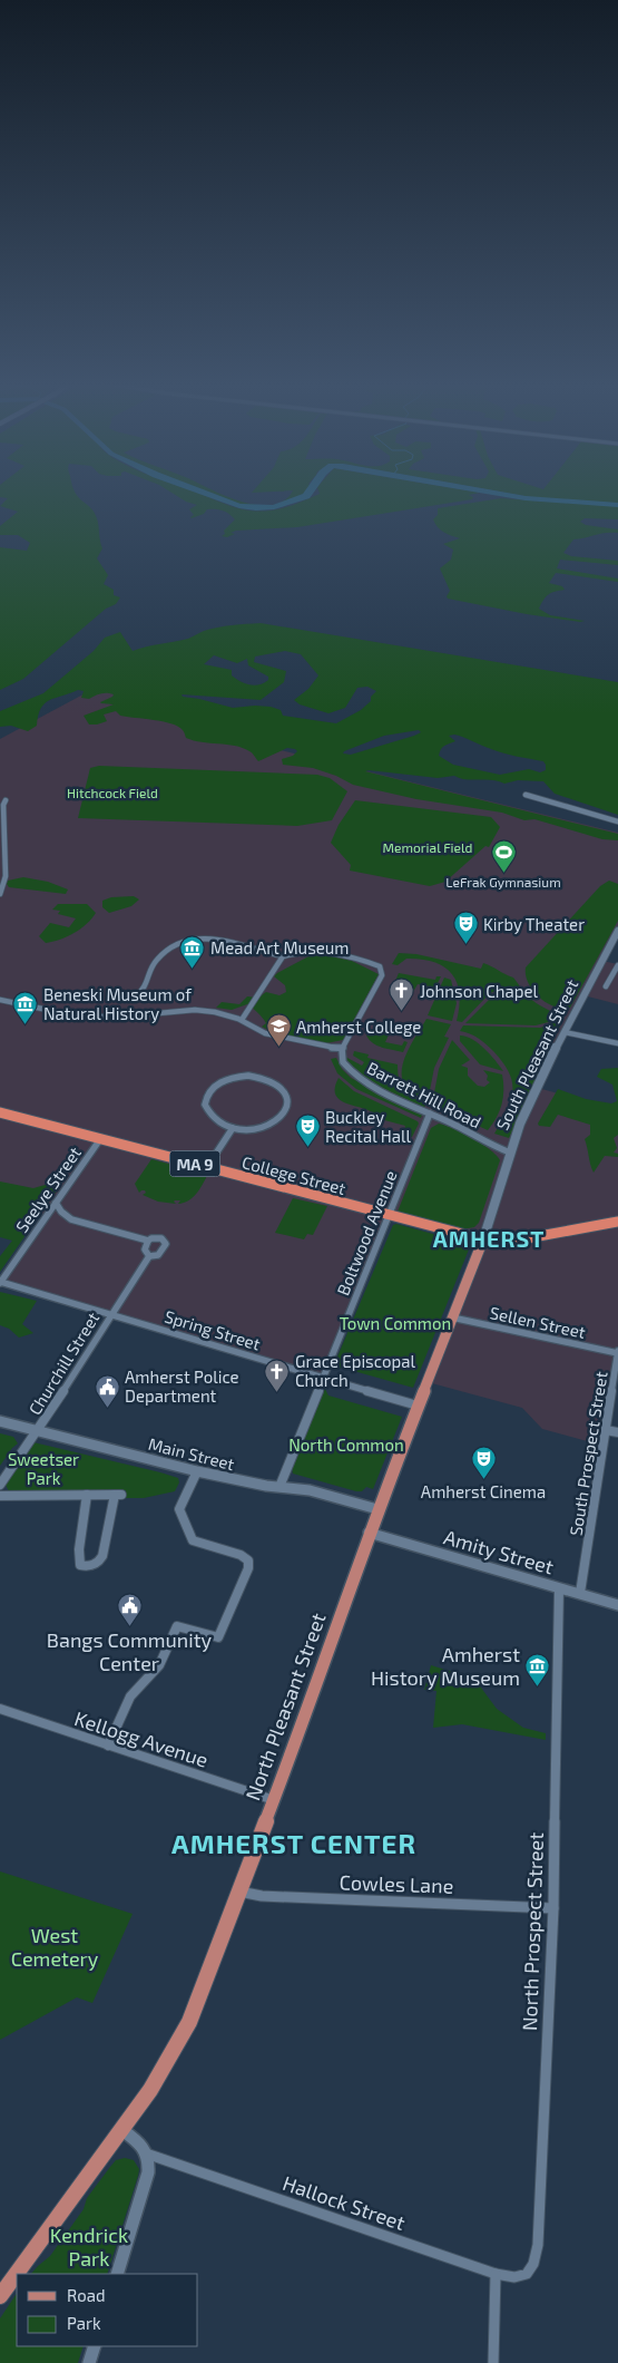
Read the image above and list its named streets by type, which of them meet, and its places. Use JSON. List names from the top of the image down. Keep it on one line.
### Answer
{"streets":{"highway":["MA 9","College Street"],"main road":["South Pleasant Street","Main Street","Amity Street","North Pleasant Street"],"street":["Barrett Hill Road","Seelye Street","Boltwood Avenue","Sellen Street","Spring Street","Churchill Street","South Prospect Street","Kellogg Avenue","Cowles Lane","North Prospect Street","Hallock Street"]},"crossings":[["South Pleasant Street","Barrett Hill Road"],["South Pleasant Street","MA 9"],["South Pleasant Street","College Street"],["South Pleasant Street","Sellen Street"],["South Pleasant Street","Spring Street"],["South Pleasant Street","Main Street"],["South Pleasant Street","North Pleasant Street"],["Barrett Hill Road","Boltwood Avenue"],["MA 9","College Street"],["College Street","Seelye Street"],["College Street","Boltwood Avenue"],["Seelye Street","Spring Street"],["Seelye Street","Churchill Street"],["Boltwood Avenue","Spring Street"],["Boltwood Avenue","Main Street"],["Sellen Street","South Prospect Street"],["Spring Street","Churchill Street"],["Churchill Street","Main Street"],["Main Street","North Pleasant Street"],["South Prospect Street","Amity Street"],["Amity Street","North Pleasant Street"],["Amity Street","North Prospect Street"],["North Pleasant Street","Kellogg Avenue"],["North Pleasant Street","Cowles Lane"],["Cowles Lane","North Prospect Street"],["North Prospect Street","Hallock Street"]],"districts":["AMHERST","AMHERST CENTER"],"parks":["Hitchcock Field","Memorial Field","Town Common","North Common","Sweetser Park","West Cemetery","Kendrick Park"],"places":{"sports":["LeFrak Gymnasium"],"theatre":["Kirby Theater","Buckley Recital Hall","Amherst Cinema"],"museum":["Mead Art Museum","Beneski Museum of Natural History","Amherst History Museum"],"church":["Johnson Chapel","Grace Episcopal Church"],"school or university":["Amherst College"],"public building":["Amherst Police Department","Bangs Community Center"]},"legend":["Road","Park"]}
